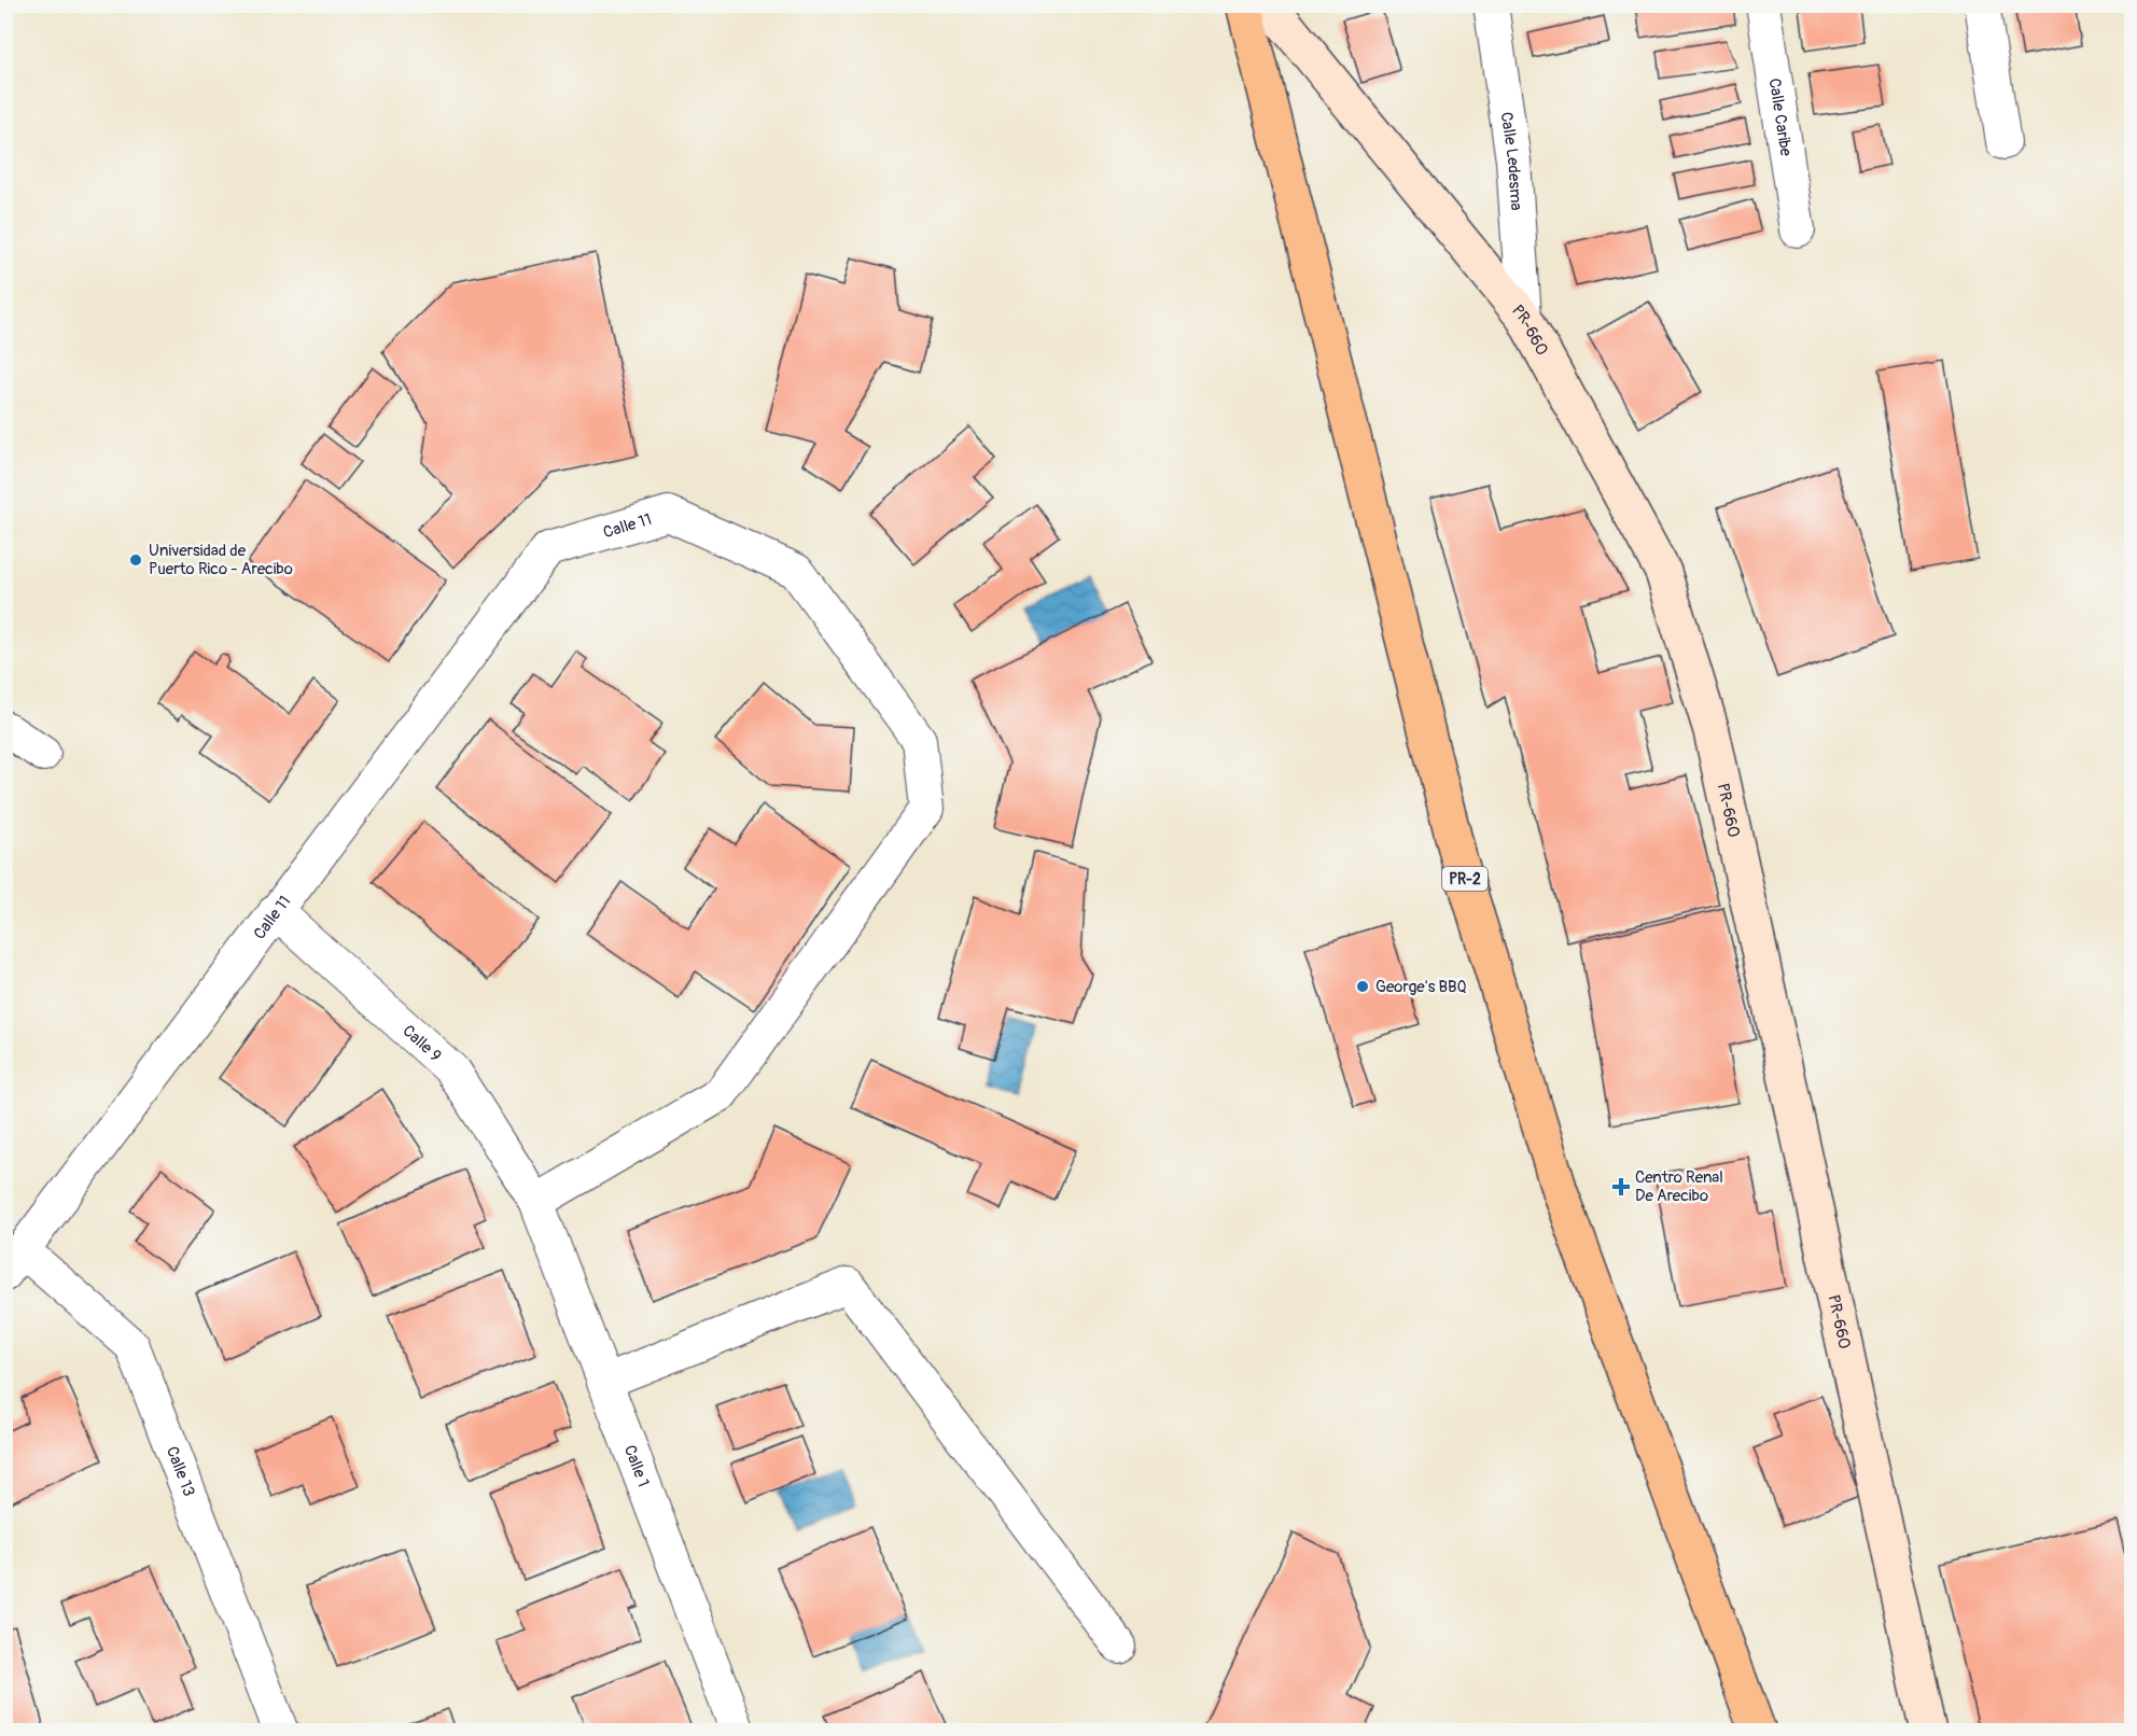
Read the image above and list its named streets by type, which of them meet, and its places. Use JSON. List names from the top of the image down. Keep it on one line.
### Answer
{"streets":{"main road":["PR-2"],"street":["Calle Caribe","Calle Ledesma","PR-660","Calle 11","Calle 9","Calle 1","Calle 13"]},"crossings":[["Calle Ledesma","PR-660"],["Calle 11","Calle 9"],["Calle 11","Calle 1"],["Calle 11","Calle 13"],["Calle 9","Calle 1"]],"places":{"other":["Universidad de Puerto Rico - Arecibo","George's BBQ"],"health":["Centro Renal De Arecibo"]}}
